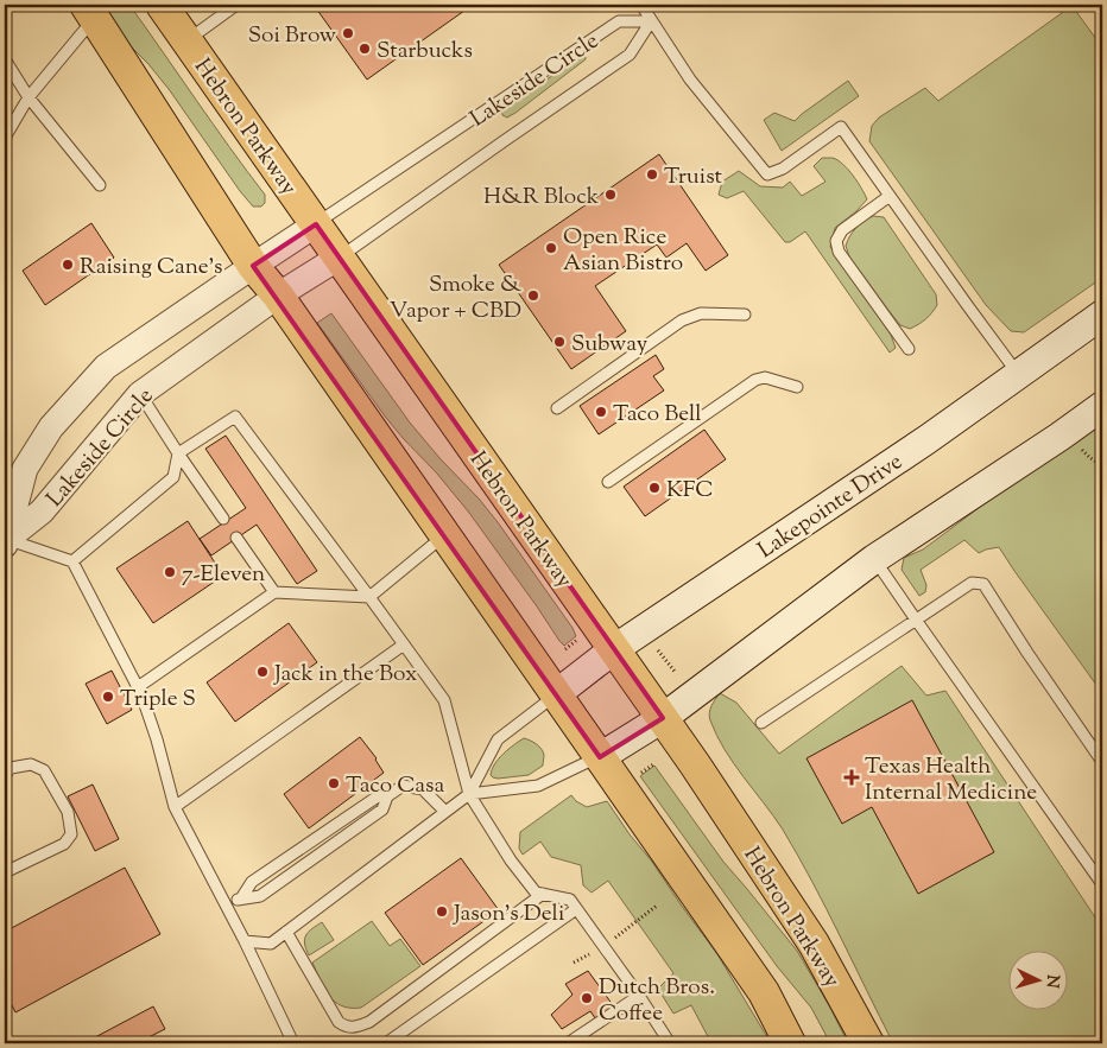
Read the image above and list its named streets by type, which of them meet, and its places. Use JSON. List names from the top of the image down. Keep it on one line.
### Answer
{"streets":{"main road":["Hebron Parkway","Lakepointe Drive"],"street":["Lakeside Circle"]},"crossings":[["Lakeside Circle","Hebron Parkway"],["Hebron Parkway","Lakepointe Drive"]],"places":{"other":["Soi Brow","Starbucks","Truist","H&R Block","Open Rice Asian Bistro","Raising Cane's","Smoke & Vapor + CBD","Subway","Taco Bell","KFC","7-Eleven","Jack in the Box","Triple S","Taco Casa","Jason's Deli","Dutch Bros. Coffee"],"health":["Texas Health Internal Medicine"]},"north":"right"}
